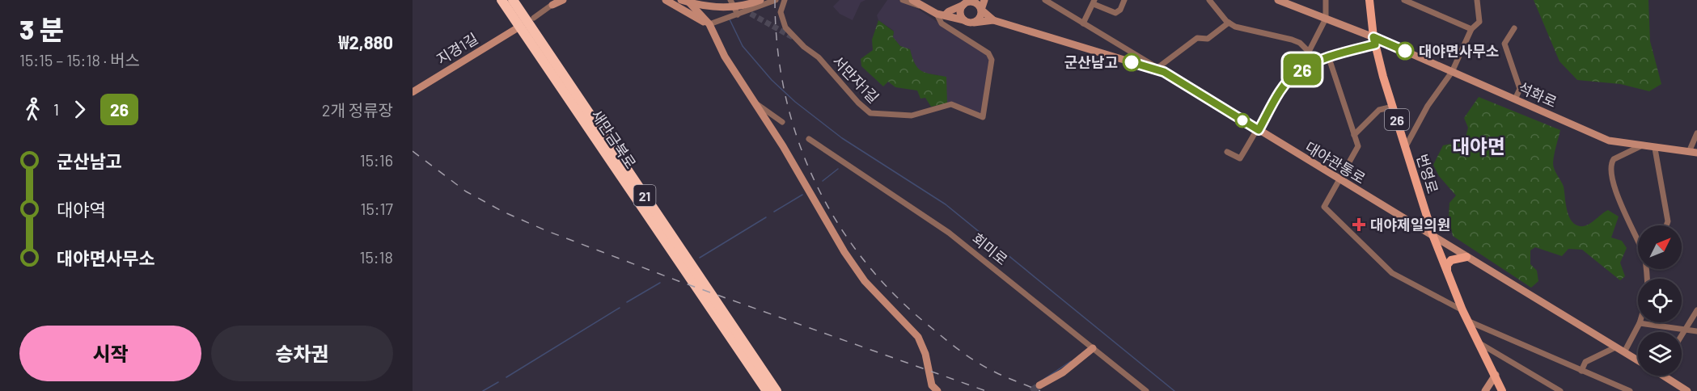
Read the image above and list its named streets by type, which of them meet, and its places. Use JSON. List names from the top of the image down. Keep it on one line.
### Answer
{"streets":{"highway":["새만금북로","21"],"main road":["26","번영로"],"street":["지경1길","서만자1길","석화로","대야관통로","회미로"]},"crossings":[["석화로","번영로"],["대야관통로","번영로"]],"districts":["대야면"],"places":{"other":["대야면사무소","군산남고"],"health":["대야제일의원"]},"lines":["bus line 26"],"north":"top right","page":{"heading":["3 분","15:15 – 15:18 · 버스","₩2,880"],"on_map":"26","legs":["1","26","2개 정류장"],"list":[{"name":"군산남고","value":"15:16"},{"name":"대야역","value":"15:17"},{"name":"대야면사무소","value":"15:18"}],"buttons":["시작","승차권"]}}
